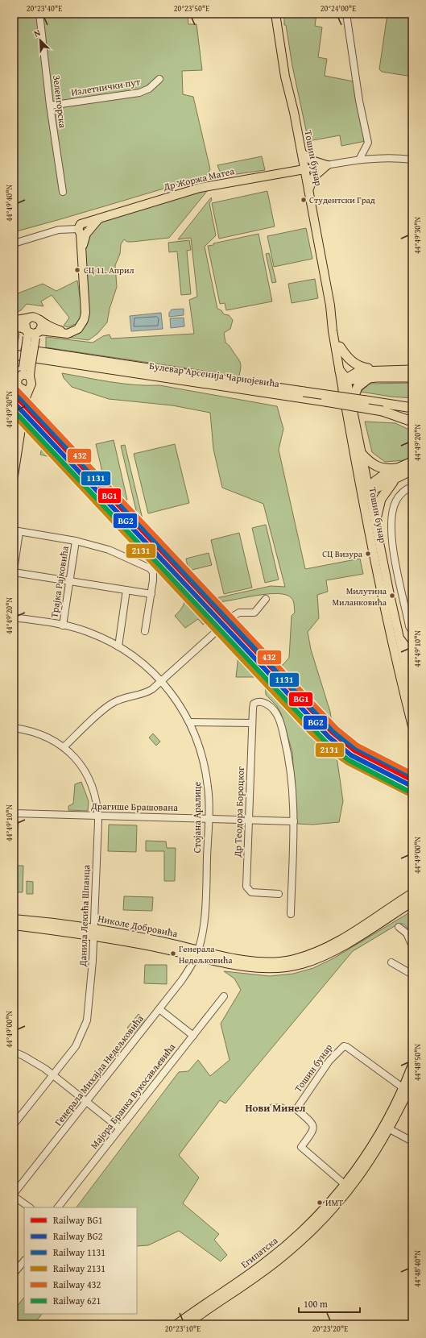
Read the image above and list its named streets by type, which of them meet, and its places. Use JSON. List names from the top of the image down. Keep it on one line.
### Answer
{"streets":{"highway":["Булевар Арсенија Чарнојевића"],"main road":["Тошин бунар","Др Жоржа Матеа","Николе Добровића","Египатска"],"street":["Излетнички пут","Зеленгорска","Трајка Рајковића","Драгише Брашована","Др Теодора Бороцког","Стојана Аралице","Данила Лекића Шпанца","Генерала Михајла Недељковића","Мајора Бранка Вукосављевића"]},"crossings":[["Излетнички пут","Зеленгорска"],["Тошин бунар","Др Жоржа Матеа"],["Тошин бунар","Египатска"],["Трајка Рајковића","Стојана Аралице"],["Драгише Брашована","Др Теодора Бороцког"],["Драгише Брашована","Стојана Аралице"],["Драгише Брашована","Данила Лекића Шпанца"],["Стојана Аралице","Николе Добровића"],["Стојана Аралице","Генерала Михајла Недељковића"],["Данила Лекића Шпанца","Николе Добровића"],["Николе Добровића","Генерала Михајла Недељковића"]],"districts":["Нови Минел"],"places":["Студентски Град","СЦ 11. Април","СЦ Визура","Милутина Миланковића","Генерала Недељковића","ИМТ"],"lines":["rail line 432","rail line BG1","rail line 1131","rail line BG2","rail line 621","rail line 2131"],"legend":["Railway BG1","Railway BG2","Railway 1131","Railway 2131","Railway 432","Railway 621"],"scale_bar":"100 m","north":"top left","coordinates":["20°23'40\"E","20°23'50\"E","20°24'00\"E","44°49'40\"N","44°49'30\"N","44°49'20\"N","44°49'10\"N","44°49'00\"N","44°48'50\"N","44°48'40\"N","20°23'10\"E","20°23'20\"E"]}
